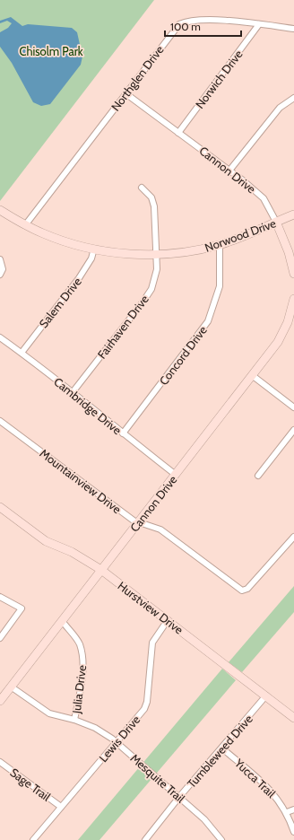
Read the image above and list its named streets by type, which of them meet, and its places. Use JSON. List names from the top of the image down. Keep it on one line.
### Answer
{"streets":{"street":["Northglen Drive","Norwich Drive","Cannon Drive","Norwood Drive","Salem Drive","Fairhaven Drive","Concord Drive","Cambridge Drive","Mountainview Drive","Hurstview Drive","Julia Drive","Lewis Drive","Tumbleweed Drive","Mesquite Trail","Yucca Trail","Sage Trail"]},"crossings":[["Northglen Drive","Norwich Drive"],["Northglen Drive","Cannon Drive"],["Northglen Drive","Norwood Drive"],["Norwich Drive","Cannon Drive"],["Cannon Drive","Norwood Drive"],["Cannon Drive","Cambridge Drive"],["Cannon Drive","Mountainview Drive"],["Cannon Drive","Hurstview Drive"],["Cannon Drive","Julia Drive"],["Cannon Drive","Mesquite Trail"],["Norwood Drive","Salem Drive"],["Norwood Drive","Fairhaven Drive"],["Norwood Drive","Concord Drive"],["Salem Drive","Cambridge Drive"],["Fairhaven Drive","Cambridge Drive"],["Concord Drive","Cambridge Drive"],["Hurstview Drive","Lewis Drive"],["Hurstview Drive","Tumbleweed Drive"],["Julia Drive","Mesquite Trail"],["Lewis Drive","Mesquite Trail"],["Lewis Drive","Sage Trail"],["Tumbleweed Drive","Mesquite Trail"],["Tumbleweed Drive","Yucca Trail"]],"parks":["Chisolm Park"],"scale_bar":"100 m"}
